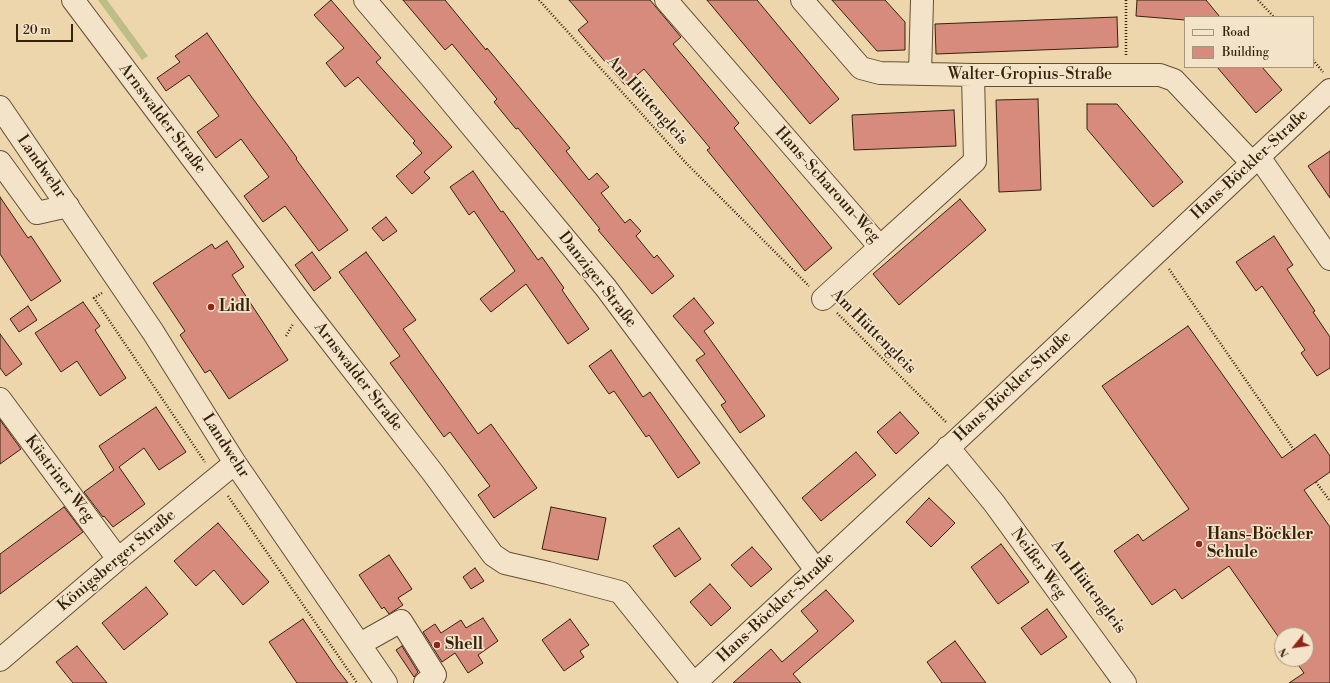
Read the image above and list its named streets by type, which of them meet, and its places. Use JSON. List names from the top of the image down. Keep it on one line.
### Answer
{"streets":{"street":["Walter-Gropius-Straße","Arnswalder Straße","Hans-Böckler-Straße","Landwehr","Hans-Scharoun-Weg","Danziger Straße","Küstriner Weg","Königsberger Straße","Neißer Weg"],"path":["Am Hüttengleis"]},"crossings":[["Walter-Gropius-Straße","Hans-Böckler-Straße"],["Walter-Gropius-Straße","Hans-Scharoun-Weg"],["Am Hüttengleis","Hans-Böckler-Straße"],["Arnswalder Straße","Hans-Böckler-Straße"],["Hans-Böckler-Straße","Danziger Straße"],["Hans-Böckler-Straße","Neißer Weg"],["Landwehr","Königsberger Straße"],["Küstriner Weg","Königsberger Straße"]],"places":["Lidl","Hans-Böckler Schule","Shell"],"legend":["Road","Building"],"scale_bar":"20 m","north":"bottom left"}
